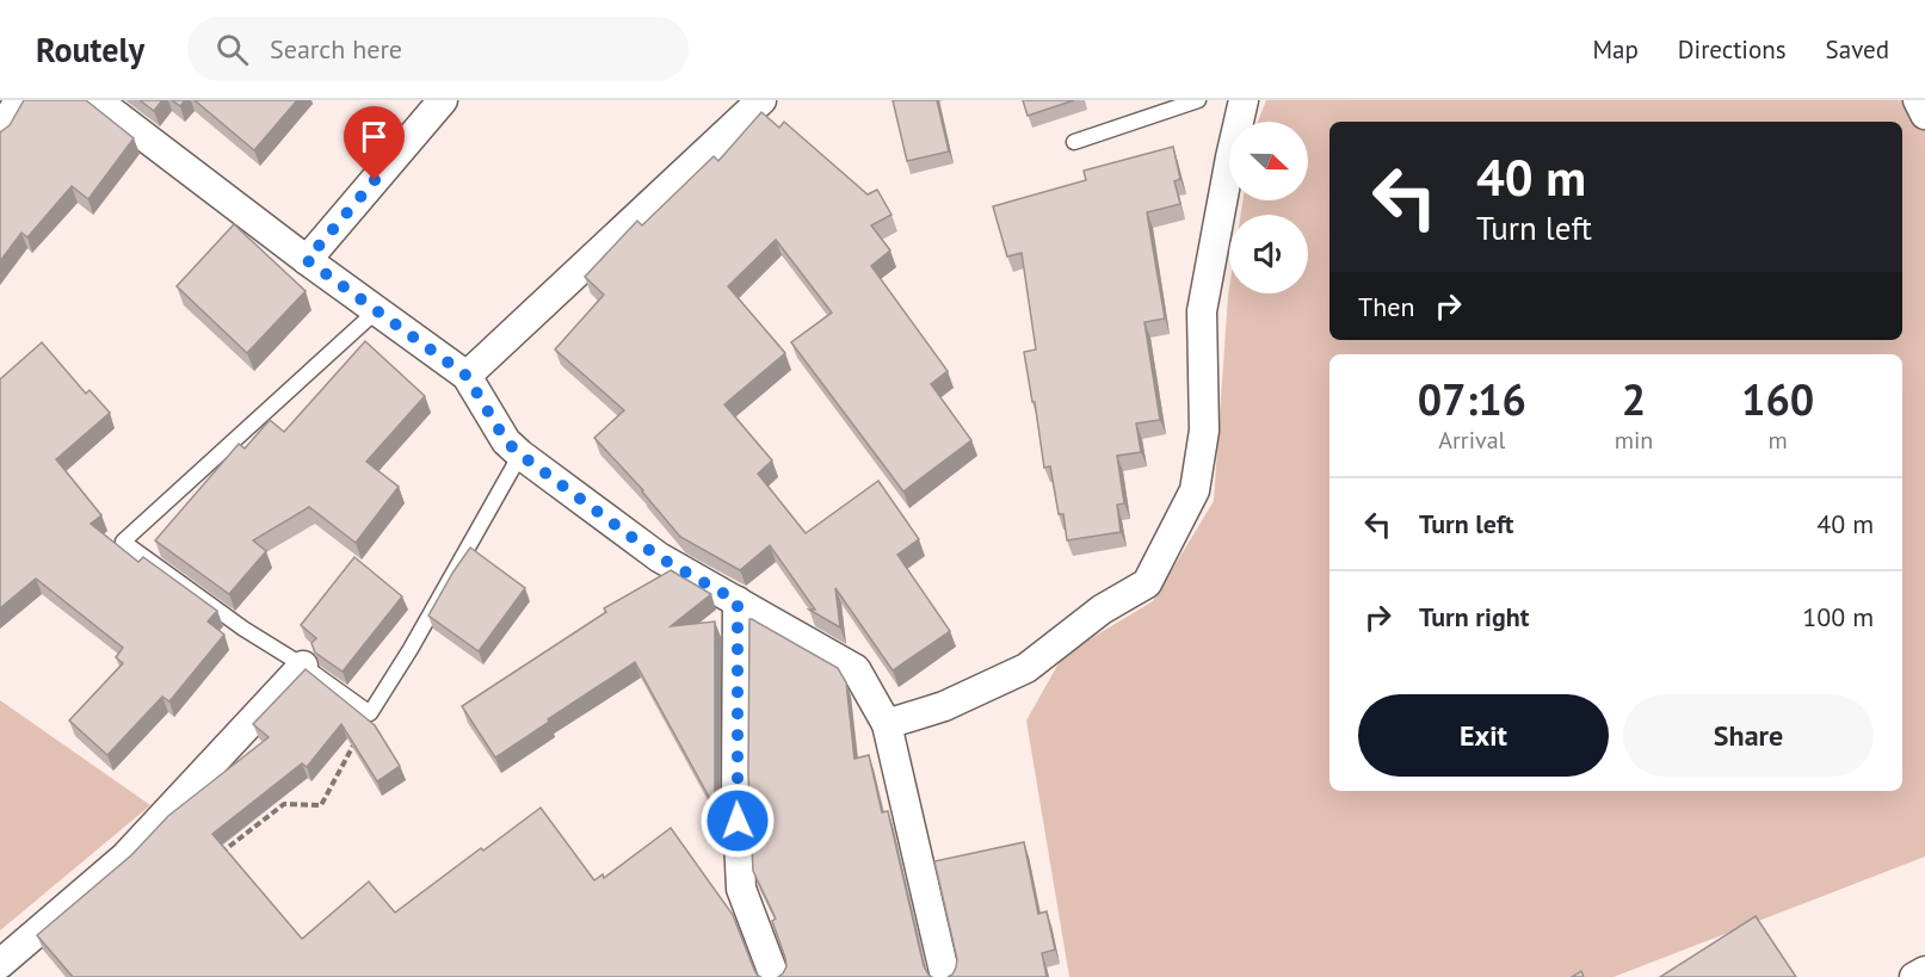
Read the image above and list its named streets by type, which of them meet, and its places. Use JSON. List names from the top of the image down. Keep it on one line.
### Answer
{"north":"right","page":{"header":"Routely","search":"Search here","nav":["Map","Directions","Saved"],"turn":["40 m","Turn left"],"then":"Then","eta":["07:16","Arrival","2","min","160","m"],"list":[{"name":"Turn left","value":"40 m"},{"name":"Turn right","value":"100 m"}],"buttons":["Exit","Share"]}}
